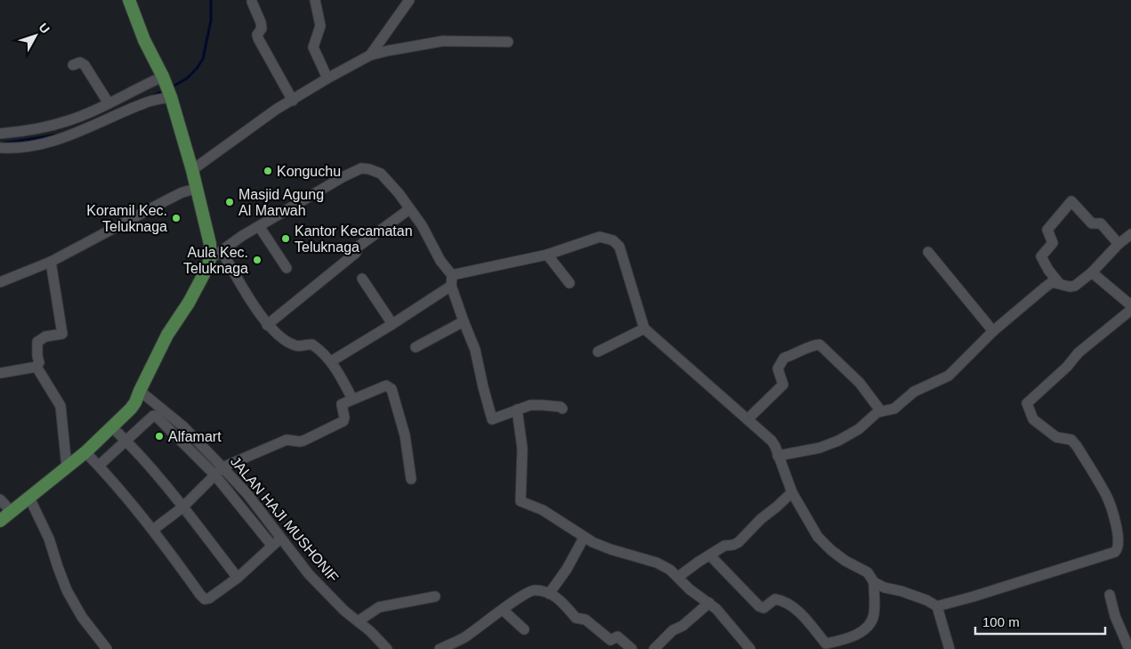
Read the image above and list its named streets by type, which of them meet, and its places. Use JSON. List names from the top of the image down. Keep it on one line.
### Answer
{"streets":{"street":["JALAN HAJI MUSHONIF"]},"places":["Konguchu","Masjid Agung Al Marwah","Koramil Kec. Teluknaga","Kantor Kecamatan Teluknaga","Aula Kec. Teluknaga","Alfamart"],"scale_bar":"100 m","north":"top right"}
